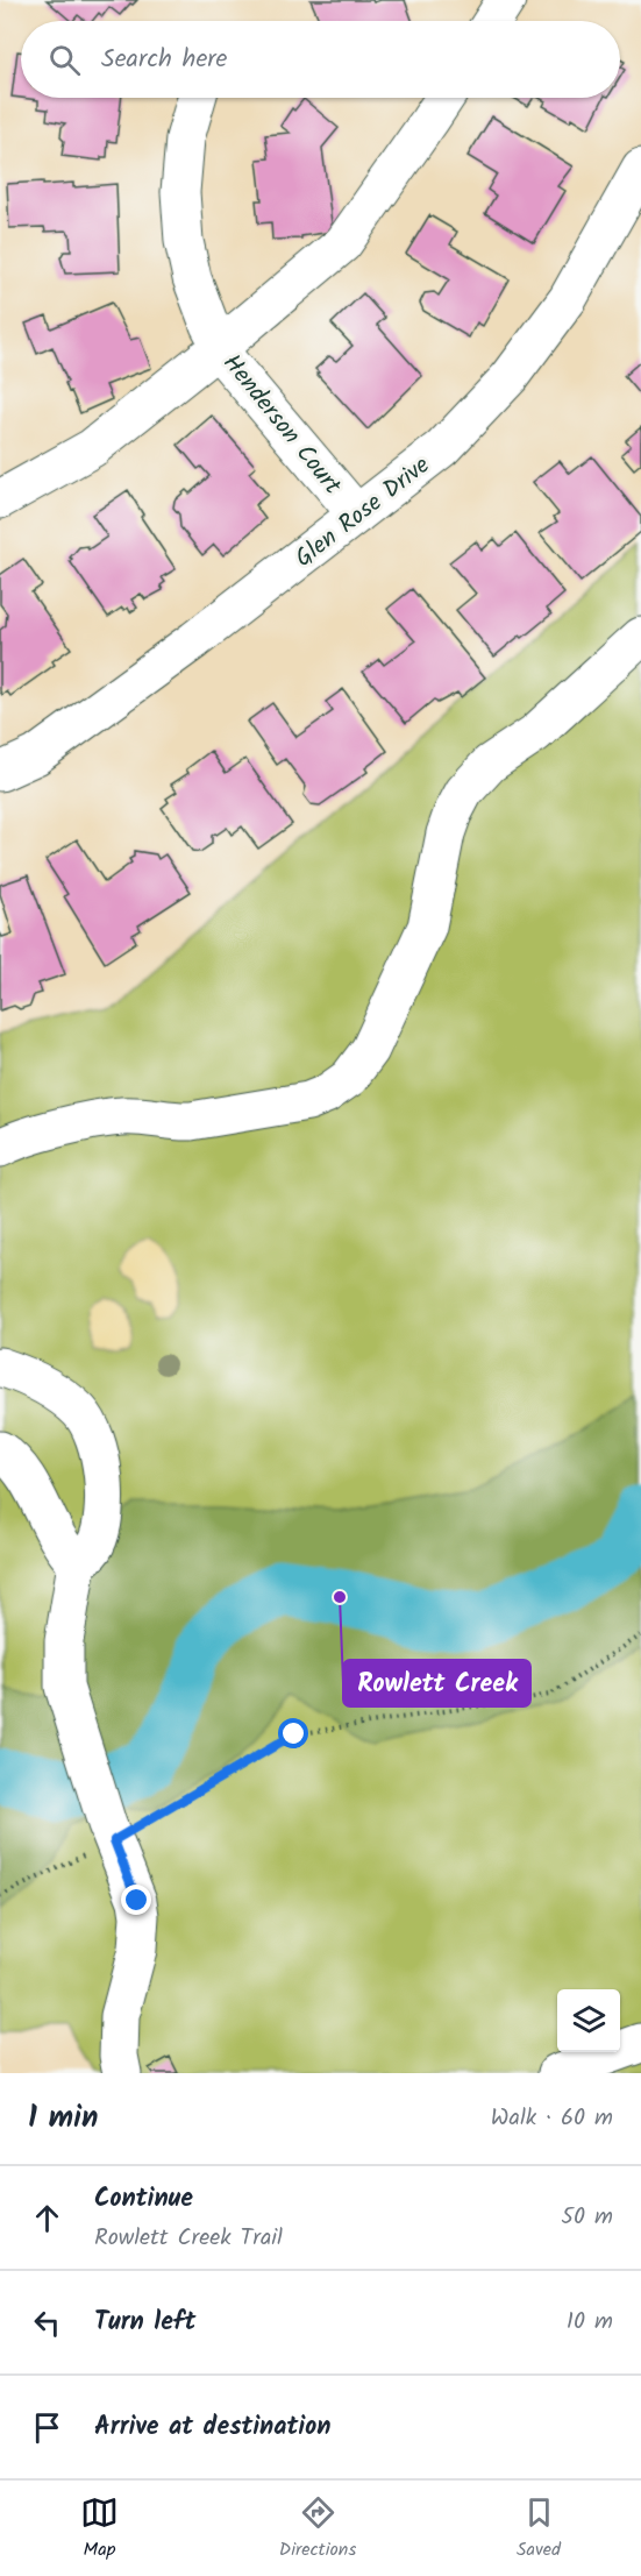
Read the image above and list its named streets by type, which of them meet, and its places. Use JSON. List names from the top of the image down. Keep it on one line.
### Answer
{"streets":{"street":["Henderson Court","Glen Rose Drive"]},"crossings":[["Henderson Court","Glen Rose Drive"]],"places":["Rowlett Creek"],"page":{"search":"Search here","heading":["1 min","Walk · 60 m"],"list":[["Continue","Rowlett Creek Trail","50 m"],["Turn left","10 m"],"Arrive at destination"],"nav":["Map","Directions","Saved"]}}
